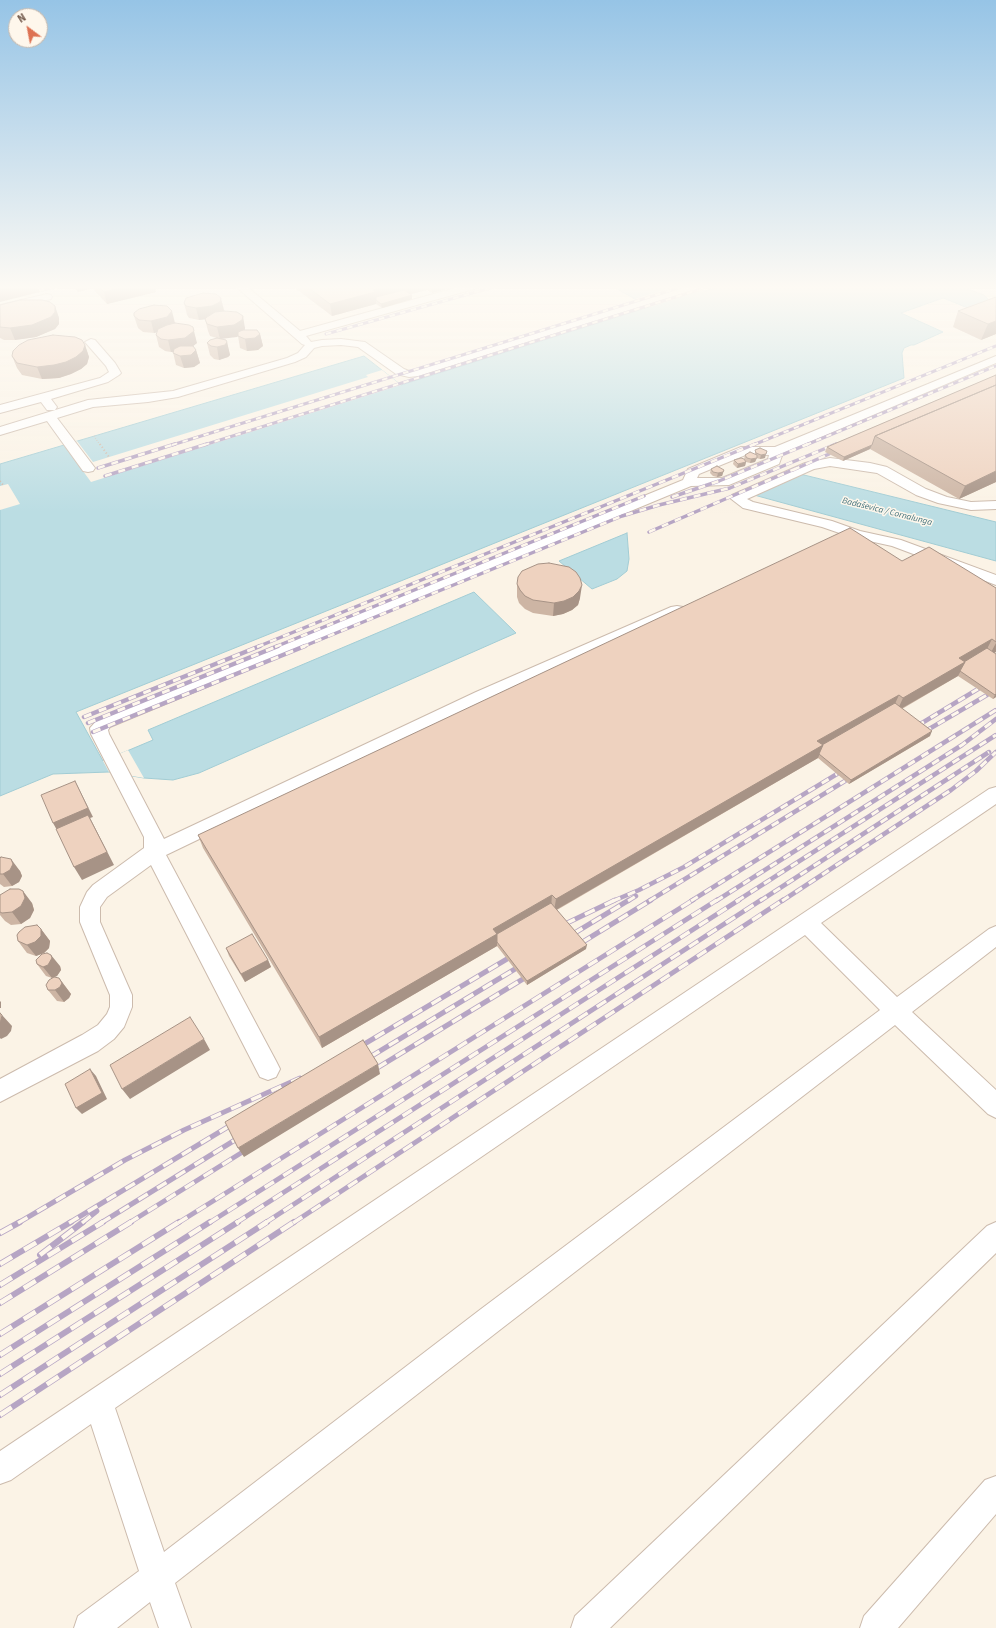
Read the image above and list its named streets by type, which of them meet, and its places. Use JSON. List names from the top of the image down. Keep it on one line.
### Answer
{"water":["Badaševica / Cornalunga"],"north":"top left"}
